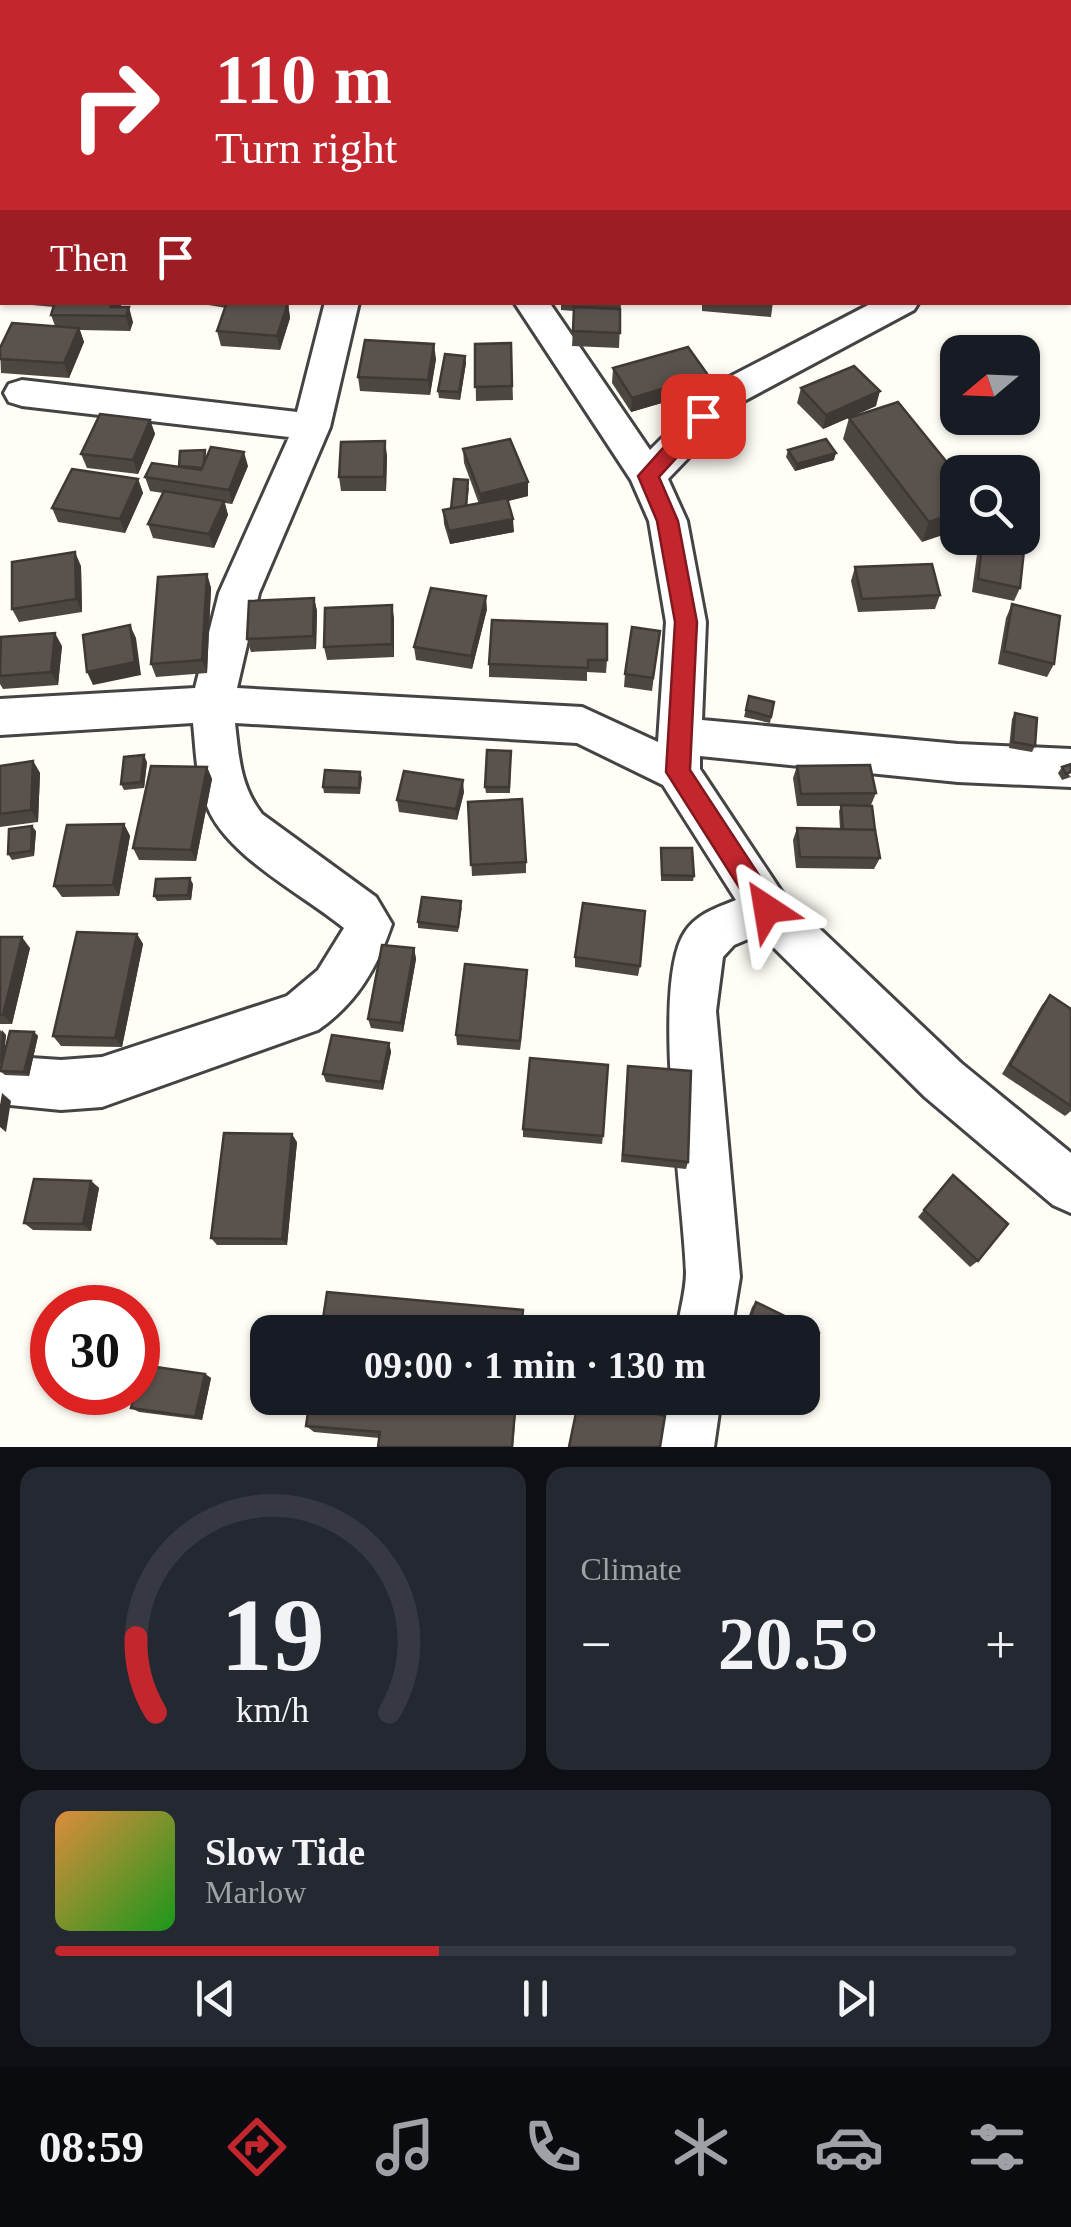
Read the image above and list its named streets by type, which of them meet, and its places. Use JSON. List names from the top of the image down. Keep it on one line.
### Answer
{"north":"left","page":{"turn":["110 m","Turn right"],"then":"Then","limit":"30","trip":"09:00 · 1 min · 130 m","tile":"Climate","heat":["−","20.5°","+"],"song":["Slow Tide","Marlow"],"tabs":"08:59","gauge":["19","km/h"]}}
